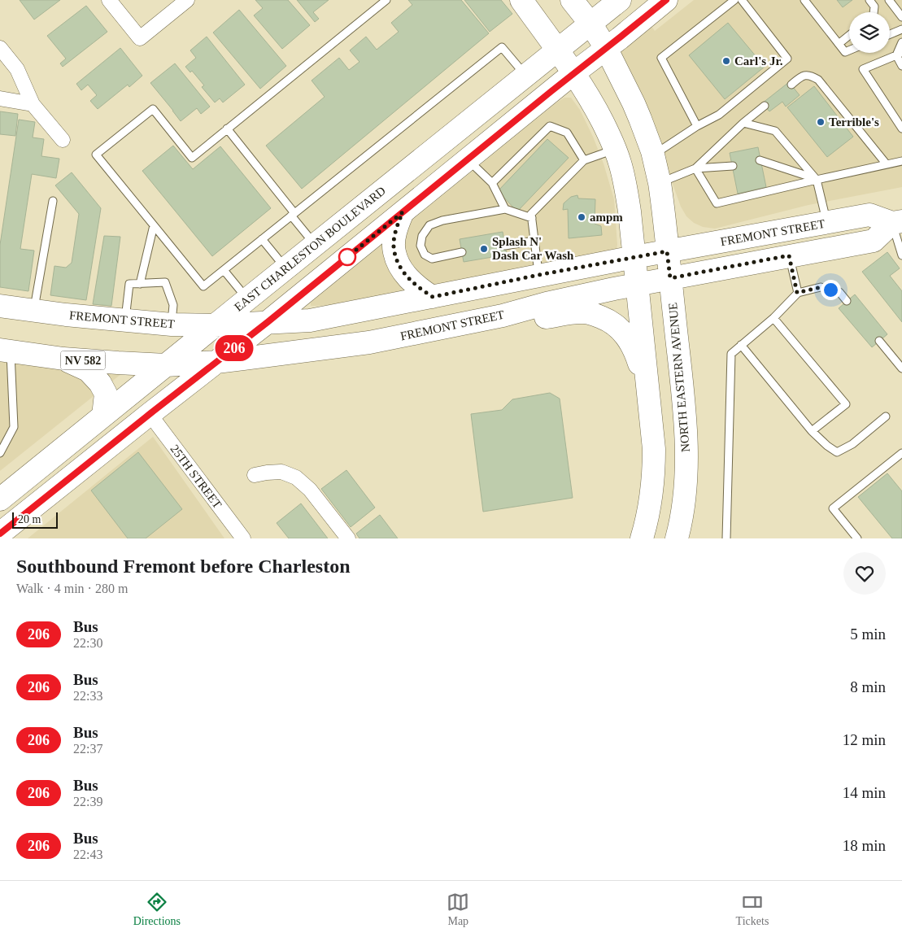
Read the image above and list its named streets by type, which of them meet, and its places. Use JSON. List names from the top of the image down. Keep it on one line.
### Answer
{"streets":{"main road":["FREMONT STREET","EAST CHARLESTON BOULEVARD","NV 582","NORTH EASTERN AVENUE"],"street":["25TH STREET"]},"crossings":[["FREMONT STREET","EAST CHARLESTON BOULEVARD"],["FREMONT STREET","NORTH EASTERN AVENUE"],["EAST CHARLESTON BOULEVARD","NORTH EASTERN AVENUE"]],"places":["Carl's Jr.","Terrible's","ampm","Splash N' Dash Car Wash"],"lines":["bus line 206"],"scale_bar":"20 m","page":{"on_map":"206","scale":"20 m","heading":["Southbound Fremont before Charleston","Walk · 4 min · 280 m"],"list":[{"mark":"206","name":"Bus","note":"22:30","value":"5 min"},{"mark":"206","name":"Bus","note":"22:33","value":"8 min"},{"mark":"206","name":"Bus","note":"22:37","value":"12 min"},{"mark":"206","name":"Bus","note":"22:39","value":"14 min"},{"mark":"206","name":"Bus","note":"22:43","value":"18 min"}],"tabs":["Directions","Map","Tickets"]}}
